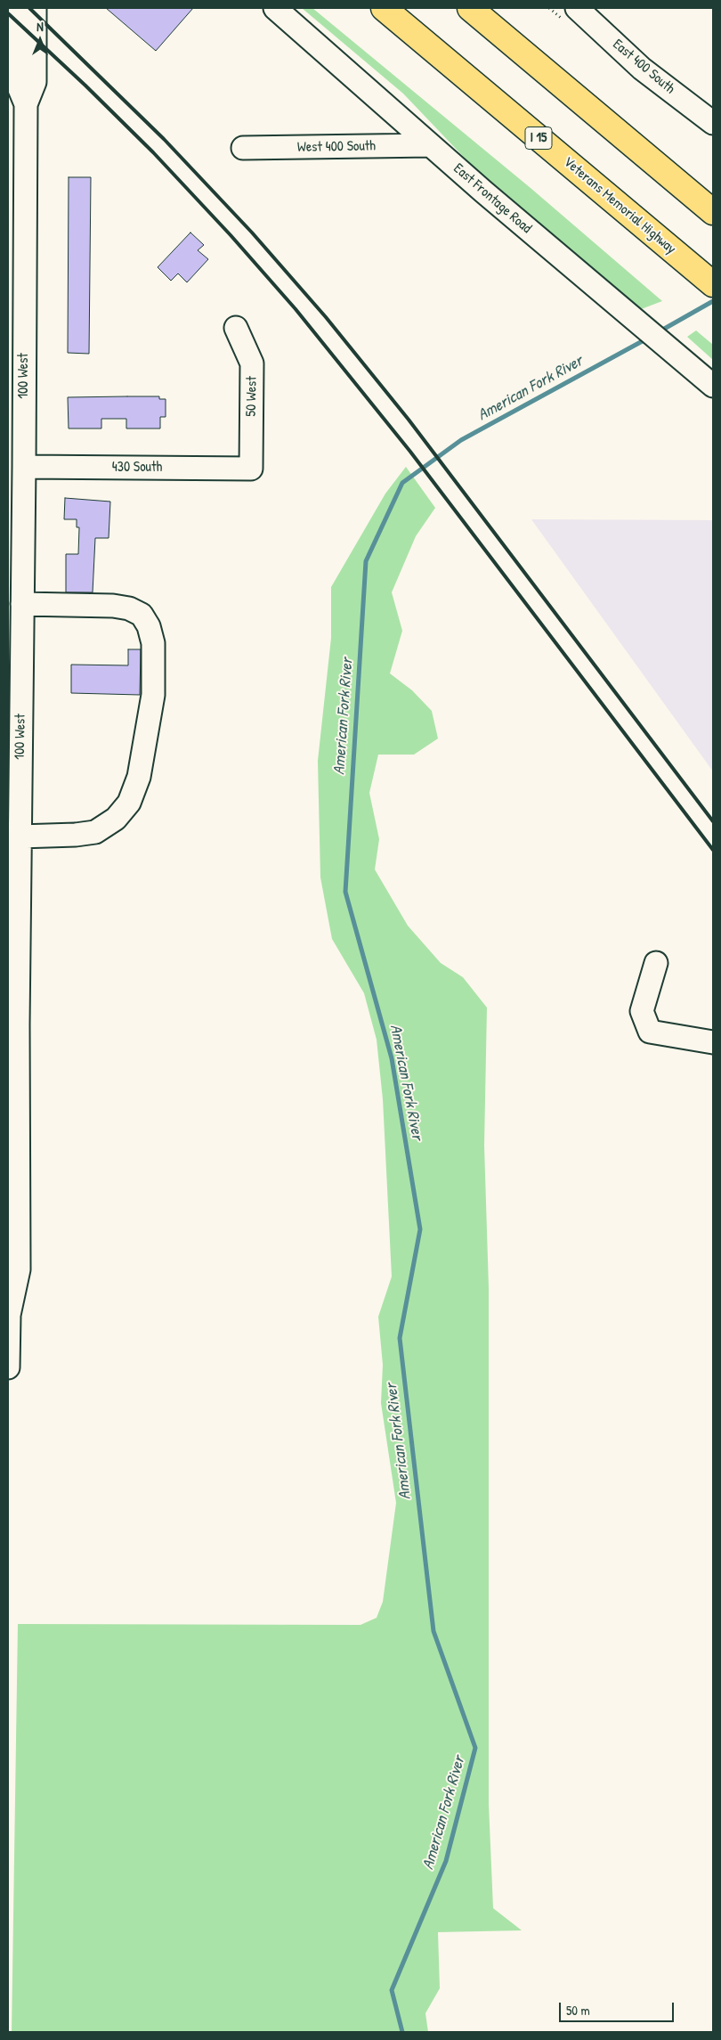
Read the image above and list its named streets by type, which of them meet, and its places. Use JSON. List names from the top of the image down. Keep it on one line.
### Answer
{"streets":{"highway":["I 15","Veterans Memorial Highway"],"street":["East 400 South","West 400 South","East Frontage Road","100 West","50 West","430 South"]},"crossings":[["West 400 South","East Frontage Road"],["100 West","430 South"],["50 West","430 South"]],"water":["American Fork River"],"scale_bar":"50 m","north":"top"}
